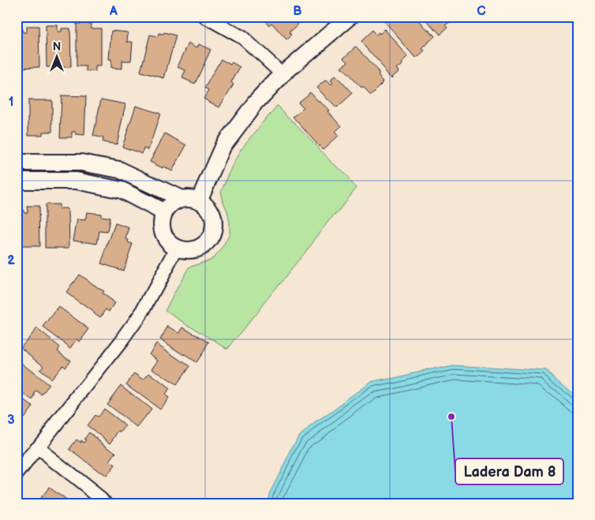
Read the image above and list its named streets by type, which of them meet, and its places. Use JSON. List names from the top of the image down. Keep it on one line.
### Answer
{"places":["Ladera Dam 8"],"north":"top","grid":{"columns":["A","B","C"],"rows":["1","2","3"]}}
